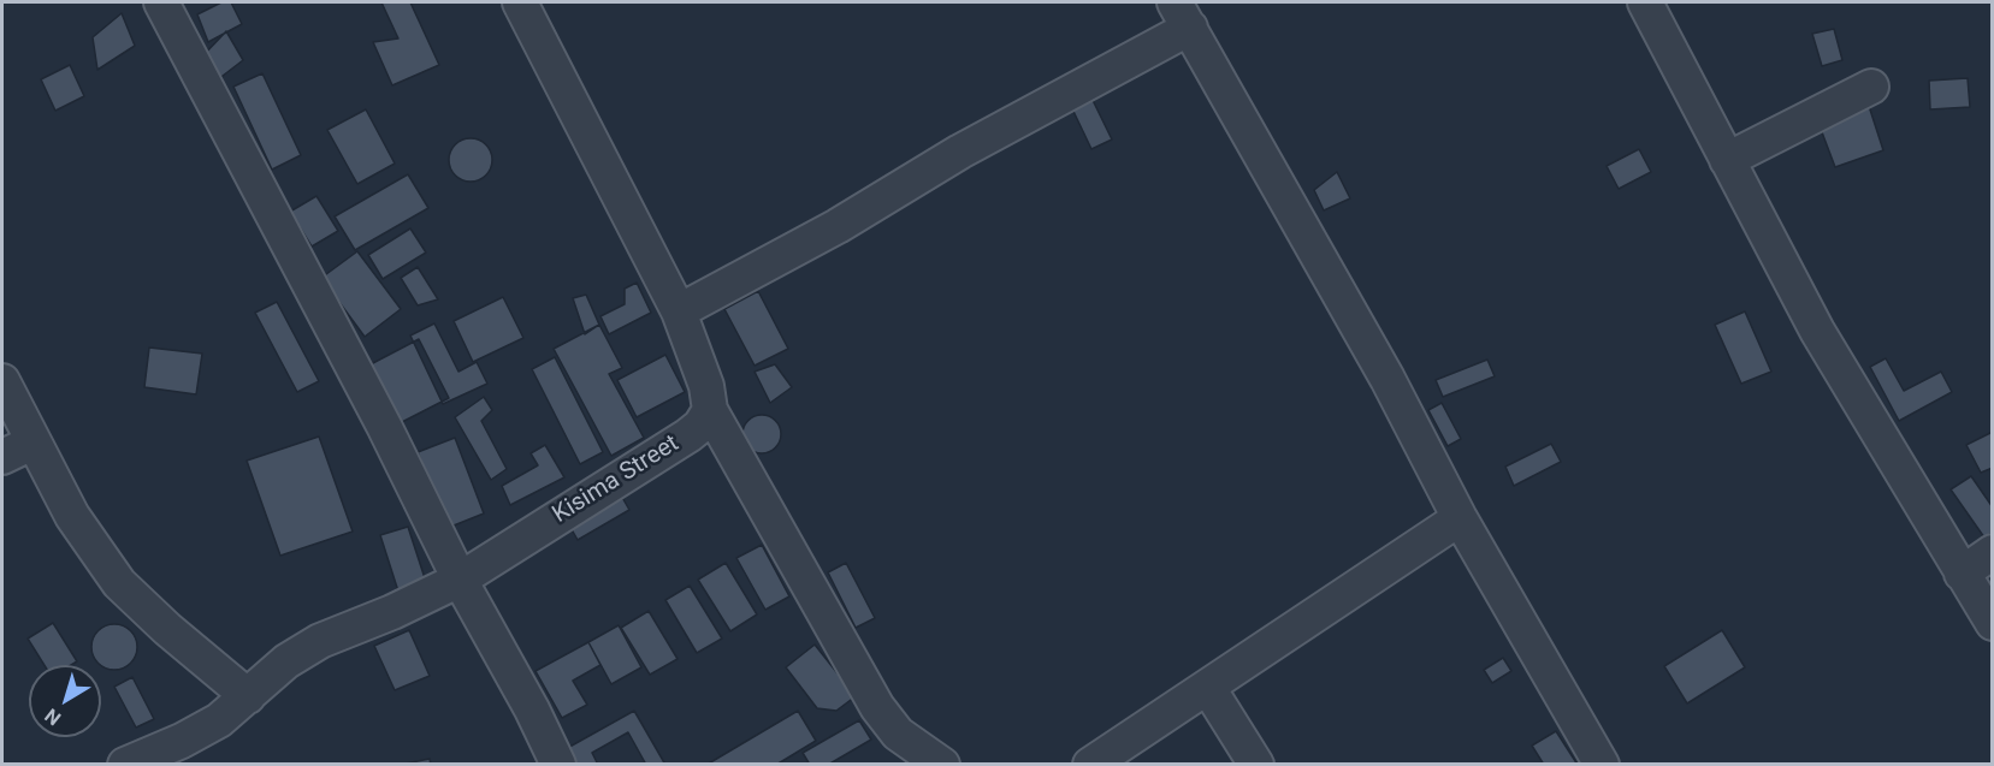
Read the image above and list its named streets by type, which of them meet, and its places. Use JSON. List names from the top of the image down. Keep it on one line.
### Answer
{"streets":{"street":["Kisima Street"]},"north":"bottom left"}
